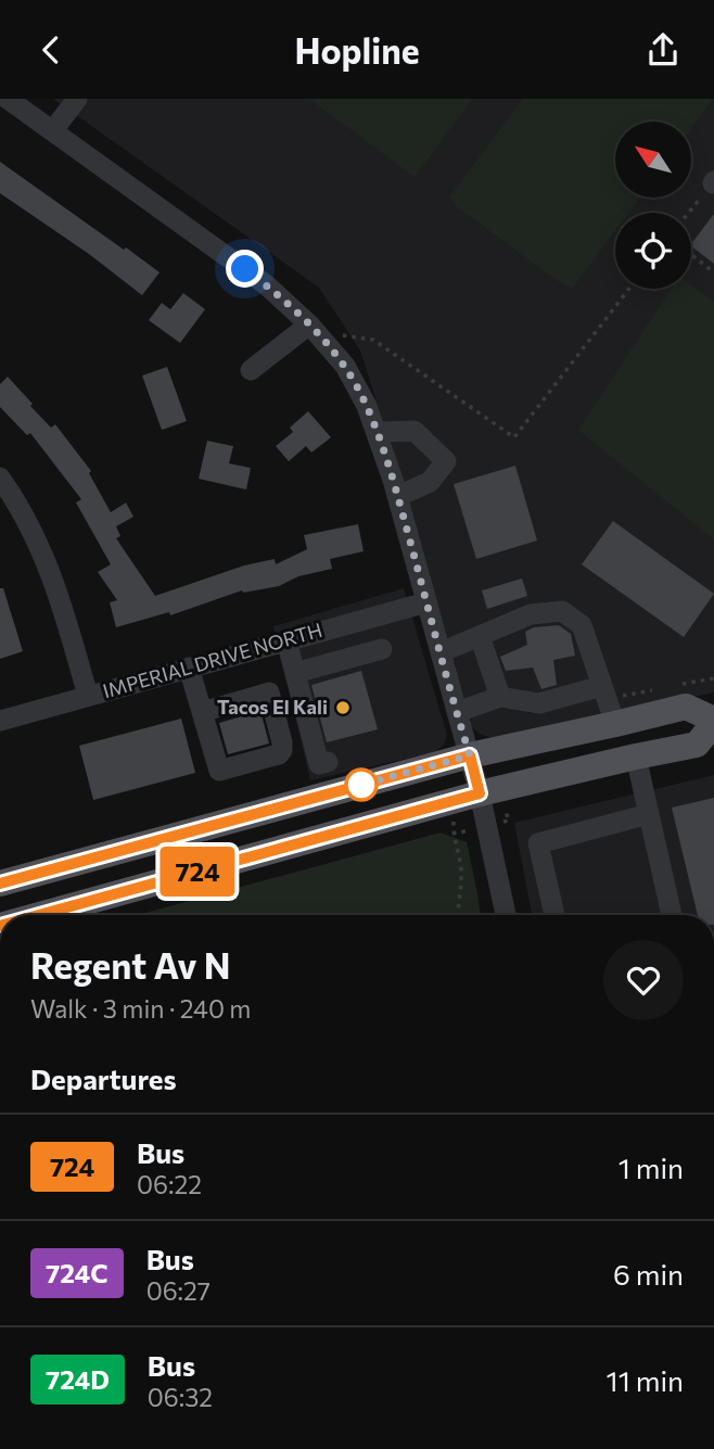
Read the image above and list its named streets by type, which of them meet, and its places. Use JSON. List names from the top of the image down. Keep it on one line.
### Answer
{"streets":{"street":["IMPERIAL DRIVE NORTH"]},"places":["Tacos El Kali"],"lines":["bus line 724"],"north":"top left","page":{"header":"Hopline","on_map":"724","heading":[["Regent Av N","Walk · 3 min · 240 m"],"Departures"],"list":[{"mark":"724","name":"Bus","note":"06:22","value":"1 min"},{"mark":"724C","name":"Bus","note":"06:27","value":"6 min"},{"mark":"724D","name":"Bus","note":"06:32","value":"11 min"}]}}
